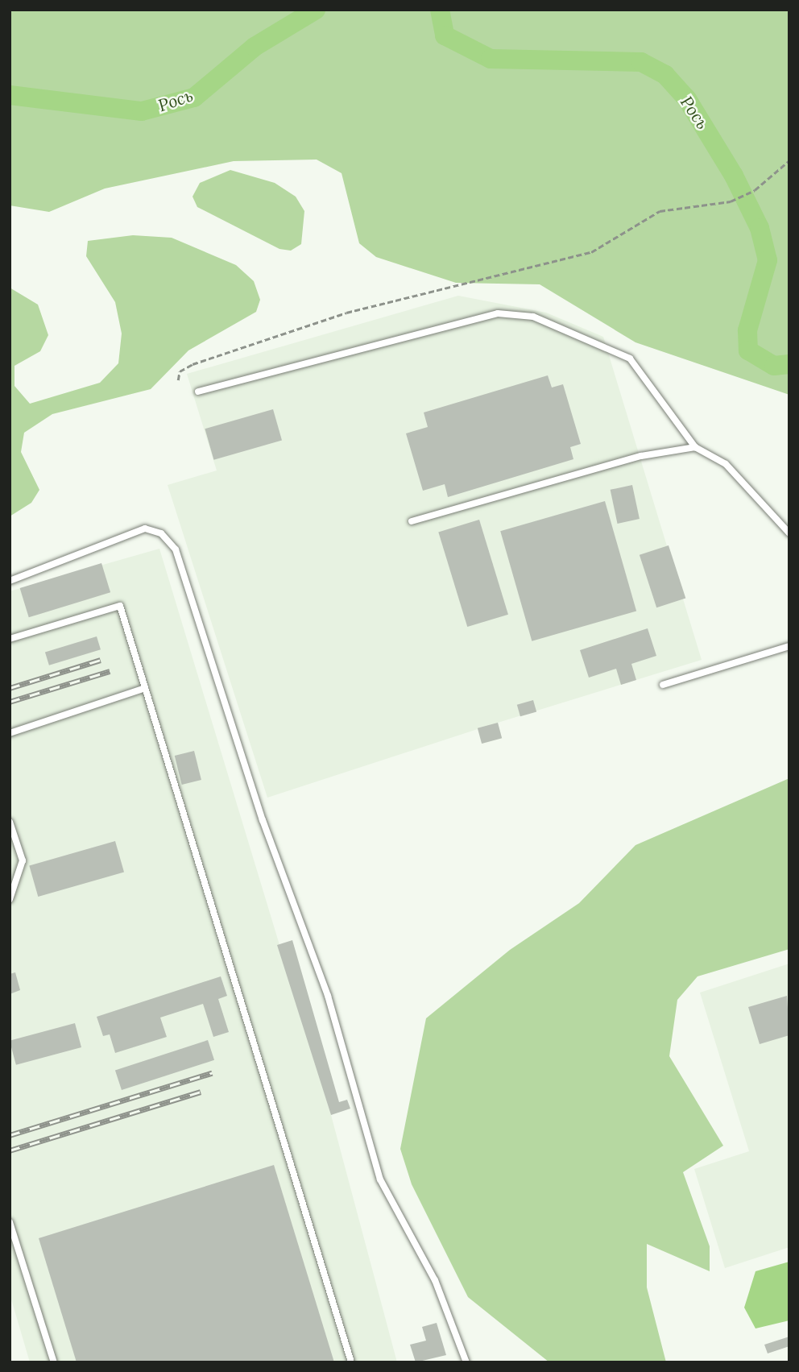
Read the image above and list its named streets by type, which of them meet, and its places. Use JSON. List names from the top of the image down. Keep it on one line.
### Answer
{"water":["Рось"]}
